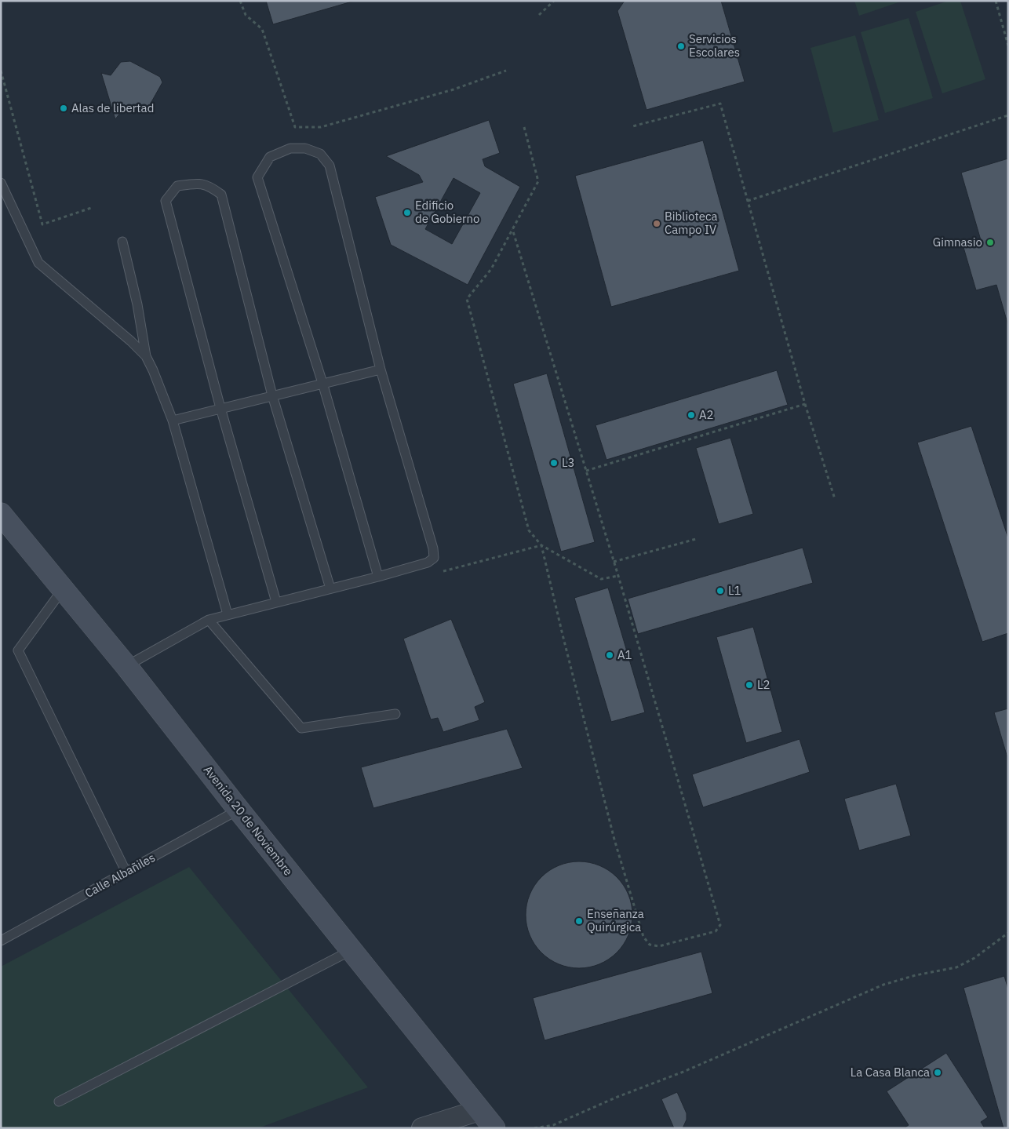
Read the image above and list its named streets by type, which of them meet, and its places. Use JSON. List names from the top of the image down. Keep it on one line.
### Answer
{"streets":{"main road":["Avenida 20 de Noviembre"],"lane":["Calle Albañiles"]},"crossings":[["Avenida 20 de Noviembre","Calle Albañiles"]],"places":["Servicios Escolares","Alas de libertad","Edificio de Gobierno","Biblioteca Campo IV","Gimnasio","A2","L3","L1","A1","L2","Enseñanza Quirúrgica","La Casa Blanca"]}
